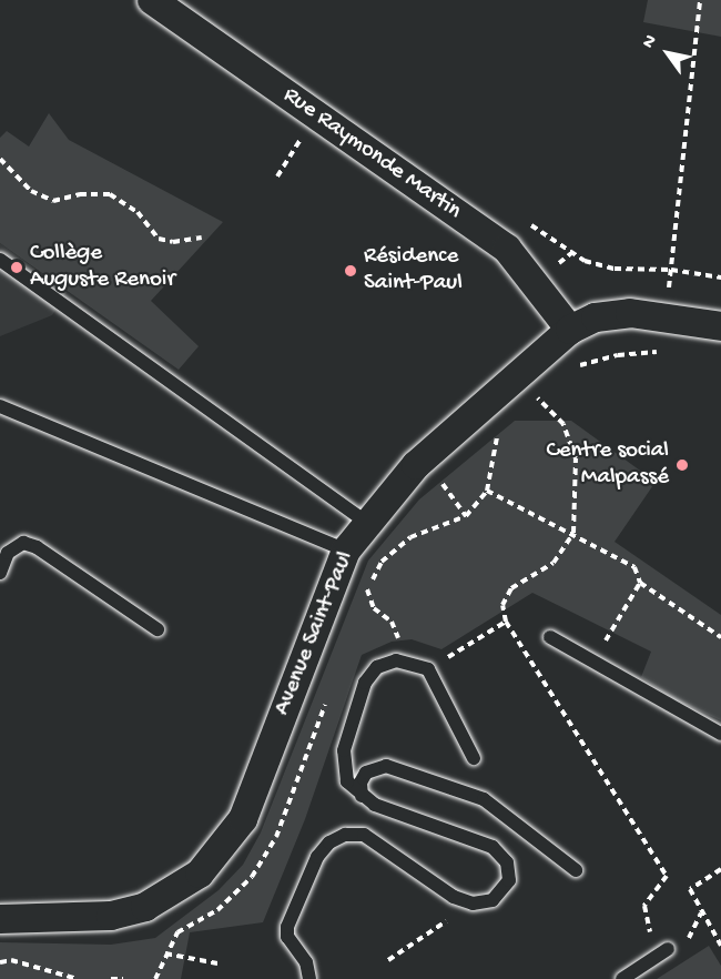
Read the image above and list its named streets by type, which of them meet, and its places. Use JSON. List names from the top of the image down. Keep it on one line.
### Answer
{"streets":{"street":["Rue Raymonde Martin","Avenue Saint-Paul"]},"crossings":[["Rue Raymonde Martin","Avenue Saint-Paul"]],"places":["Collège Auguste Renoir","Résidence Saint-Paul","Centre social Malpassé"],"north":"top left"}
